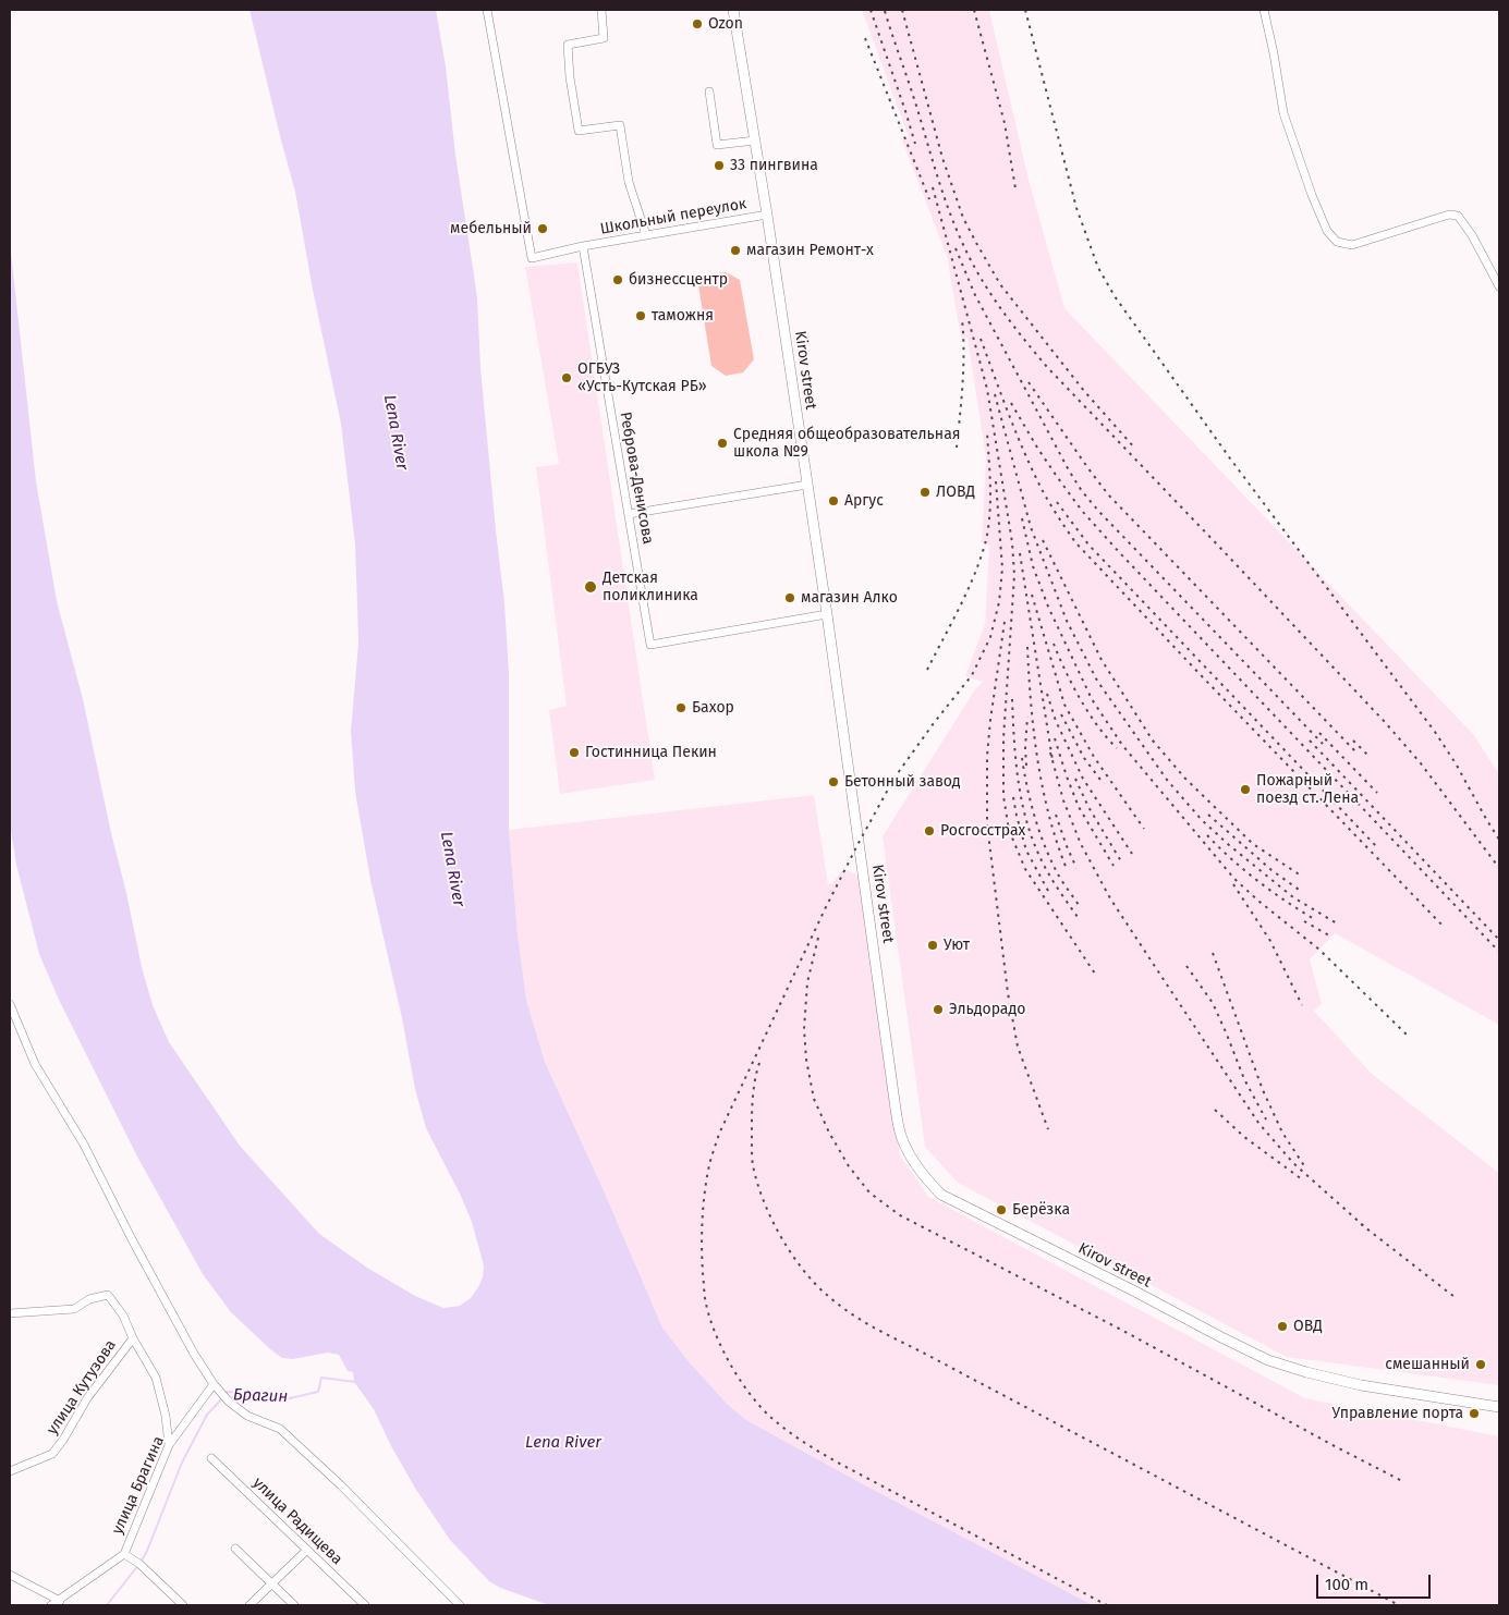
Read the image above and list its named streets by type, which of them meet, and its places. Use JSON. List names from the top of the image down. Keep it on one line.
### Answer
{"streets":{"main road":["Kirov street"],"street":["Школьный переулок","Реброва-Денисова","улица Кутузова","улица Брагина","улица Радищева"]},"crossings":[["Школьный переулок","Kirov street"],["Школьный переулок","Реброва-Денисова"],["Kirov street","Реброва-Денисова"],["улица Кутузова","улица Брагина"]],"water":["Lena River","Брагин"],"places":["Ozon","33 пингвина","мебельный","магазин Ремонт-х","бизнессцентр","таможня","ОГБУЗ «Усть-Кутская РБ»","Средняя общеобразовательная школа №9","ЛОВД","Аргус","Детская поликлиника","магазин Алко","Бахор","Гостинница Пекин","Бетонный завод","Пожарный поезд ст. Лена","Росгосстрах","Уют","Эльдорадо","Берёзка","ОВД","смешанный","Управление порта"],"scale_bar":"100 m"}
